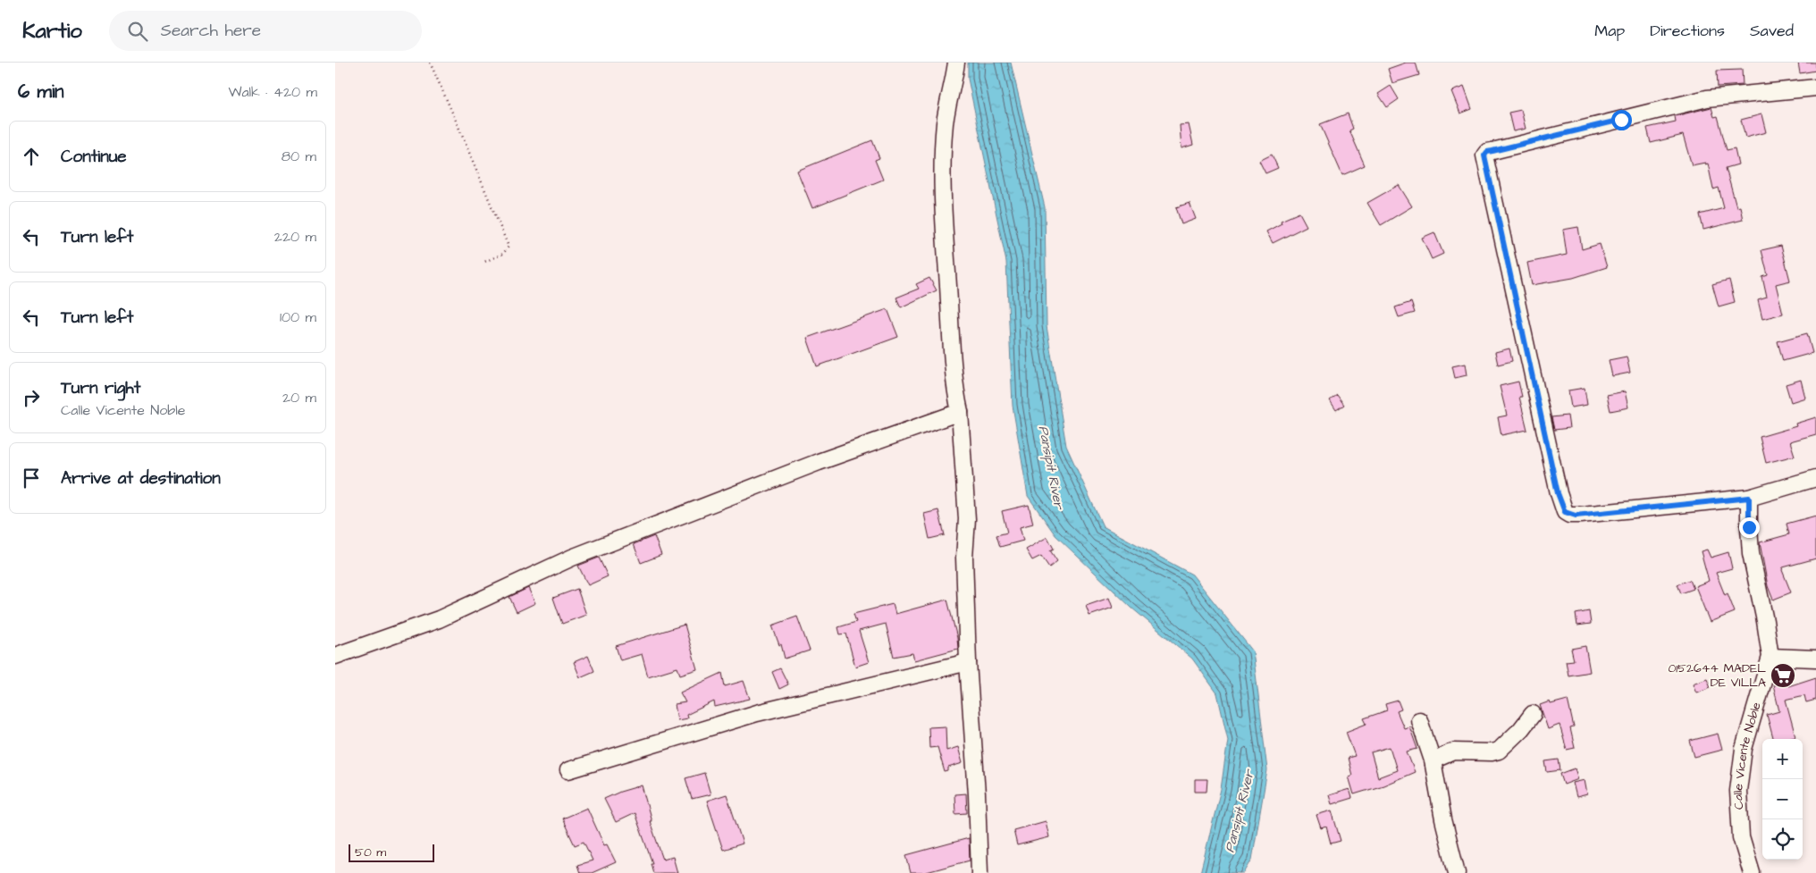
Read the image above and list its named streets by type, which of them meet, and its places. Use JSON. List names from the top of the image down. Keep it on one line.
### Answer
{"streets":{"street":["Calle Vicente Noble"]},"water":["Pansipit River"],"places":{"supermarket":["0152644 MADEL DE VILLA"]},"scale_bar":"50 m","page":{"header":"Kartio","search":"Search here","nav":["Map","Directions","Saved"],"heading":["6 min","Walk · 420 m"],"list":[["Continue","80 m"],["Turn left","220 m"],["Turn left","100 m"],["Turn right","Calle Vicente Noble","20 m"],"Arrive at destination"],"map_buttons":["+","−"],"scale":"50 m"}}
